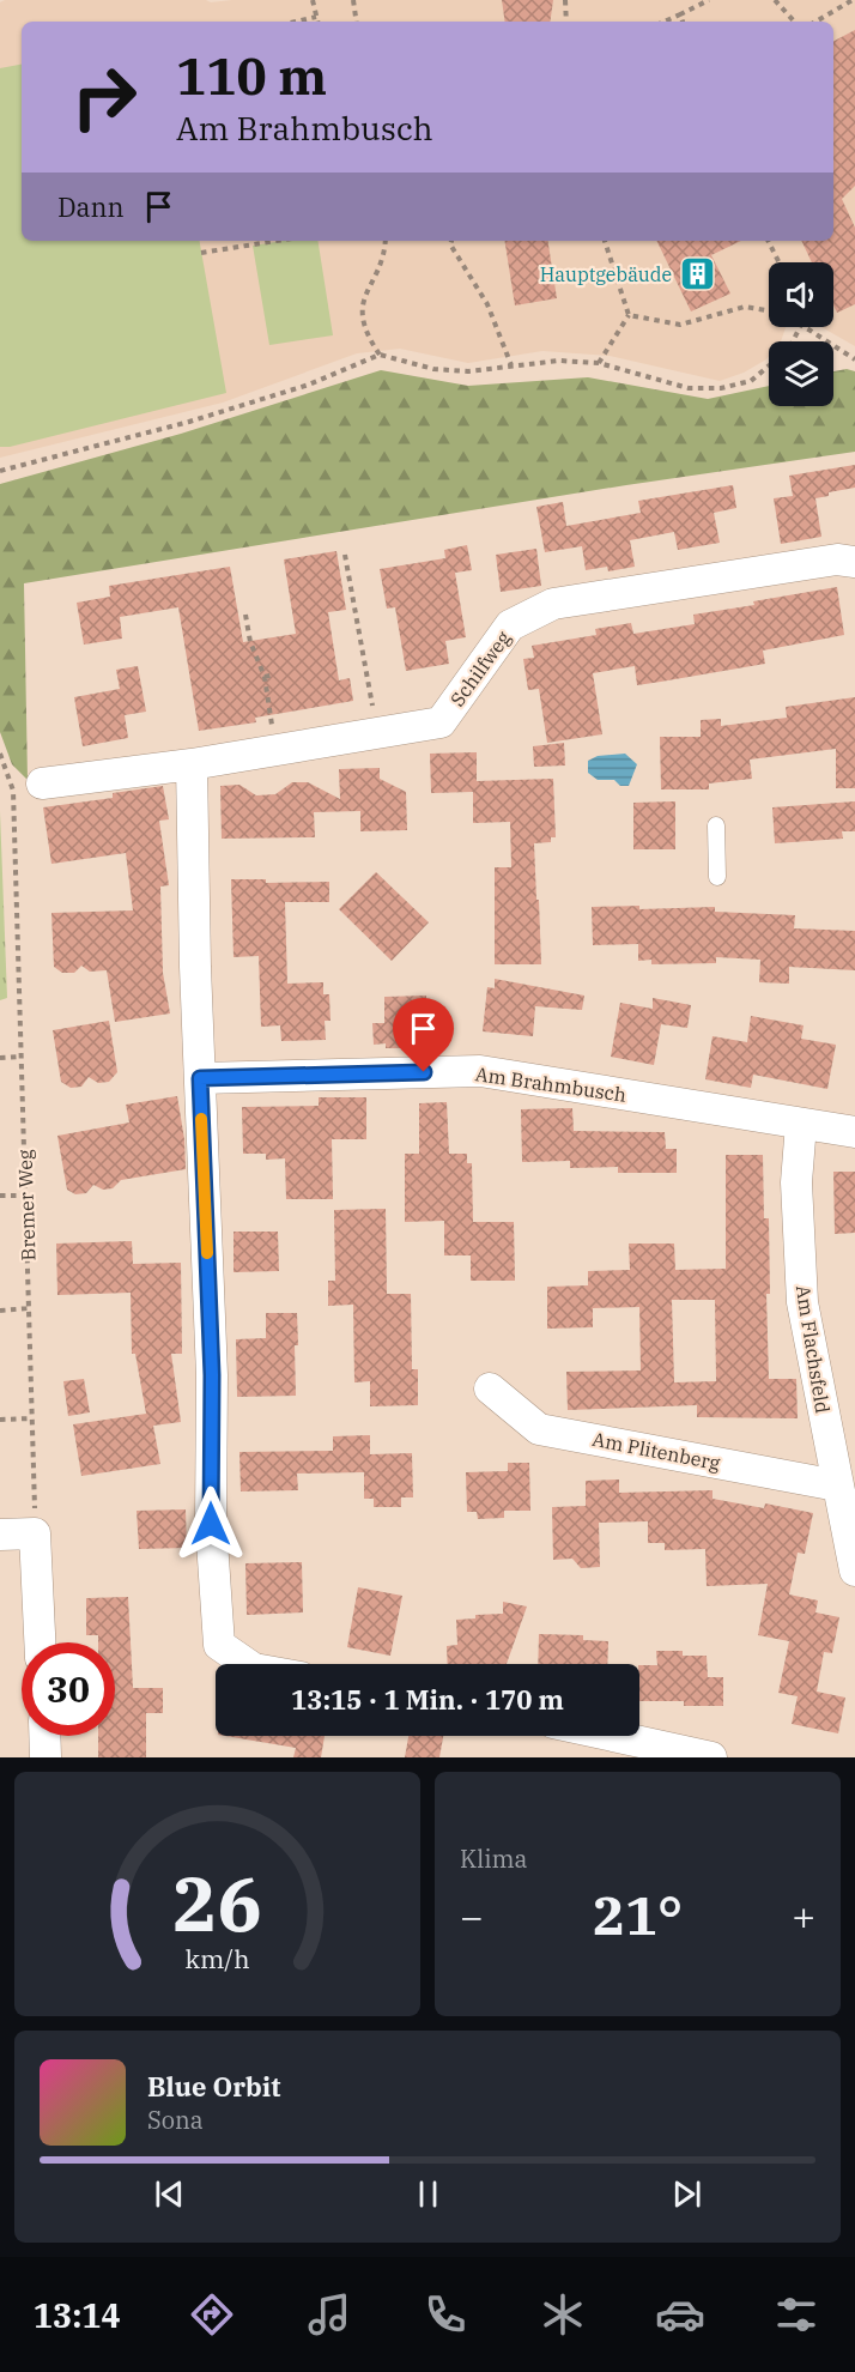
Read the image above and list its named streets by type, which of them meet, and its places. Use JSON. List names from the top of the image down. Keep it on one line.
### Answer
{"streets":{"street":["Schilfweg","Am Brahmbusch","Am Flachsfeld","Am Plitenberg"],"path":["Bremer Weg"]},"crossings":[["Am Brahmbusch","Am Flachsfeld"],["Am Flachsfeld","Am Plitenberg"]],"places":{"building":["Hauptgebäude"]},"page":{"turn":["110 m","Am Brahmbusch"],"then":"Dann","limit":"30","trip":"13:15 · 1 Min. · 170 m","tile":"Klima","heat":["−","21°","+"],"song":["Blue Orbit","Sona"],"tabs":"13:14","gauge":["26","km/h"]}}
